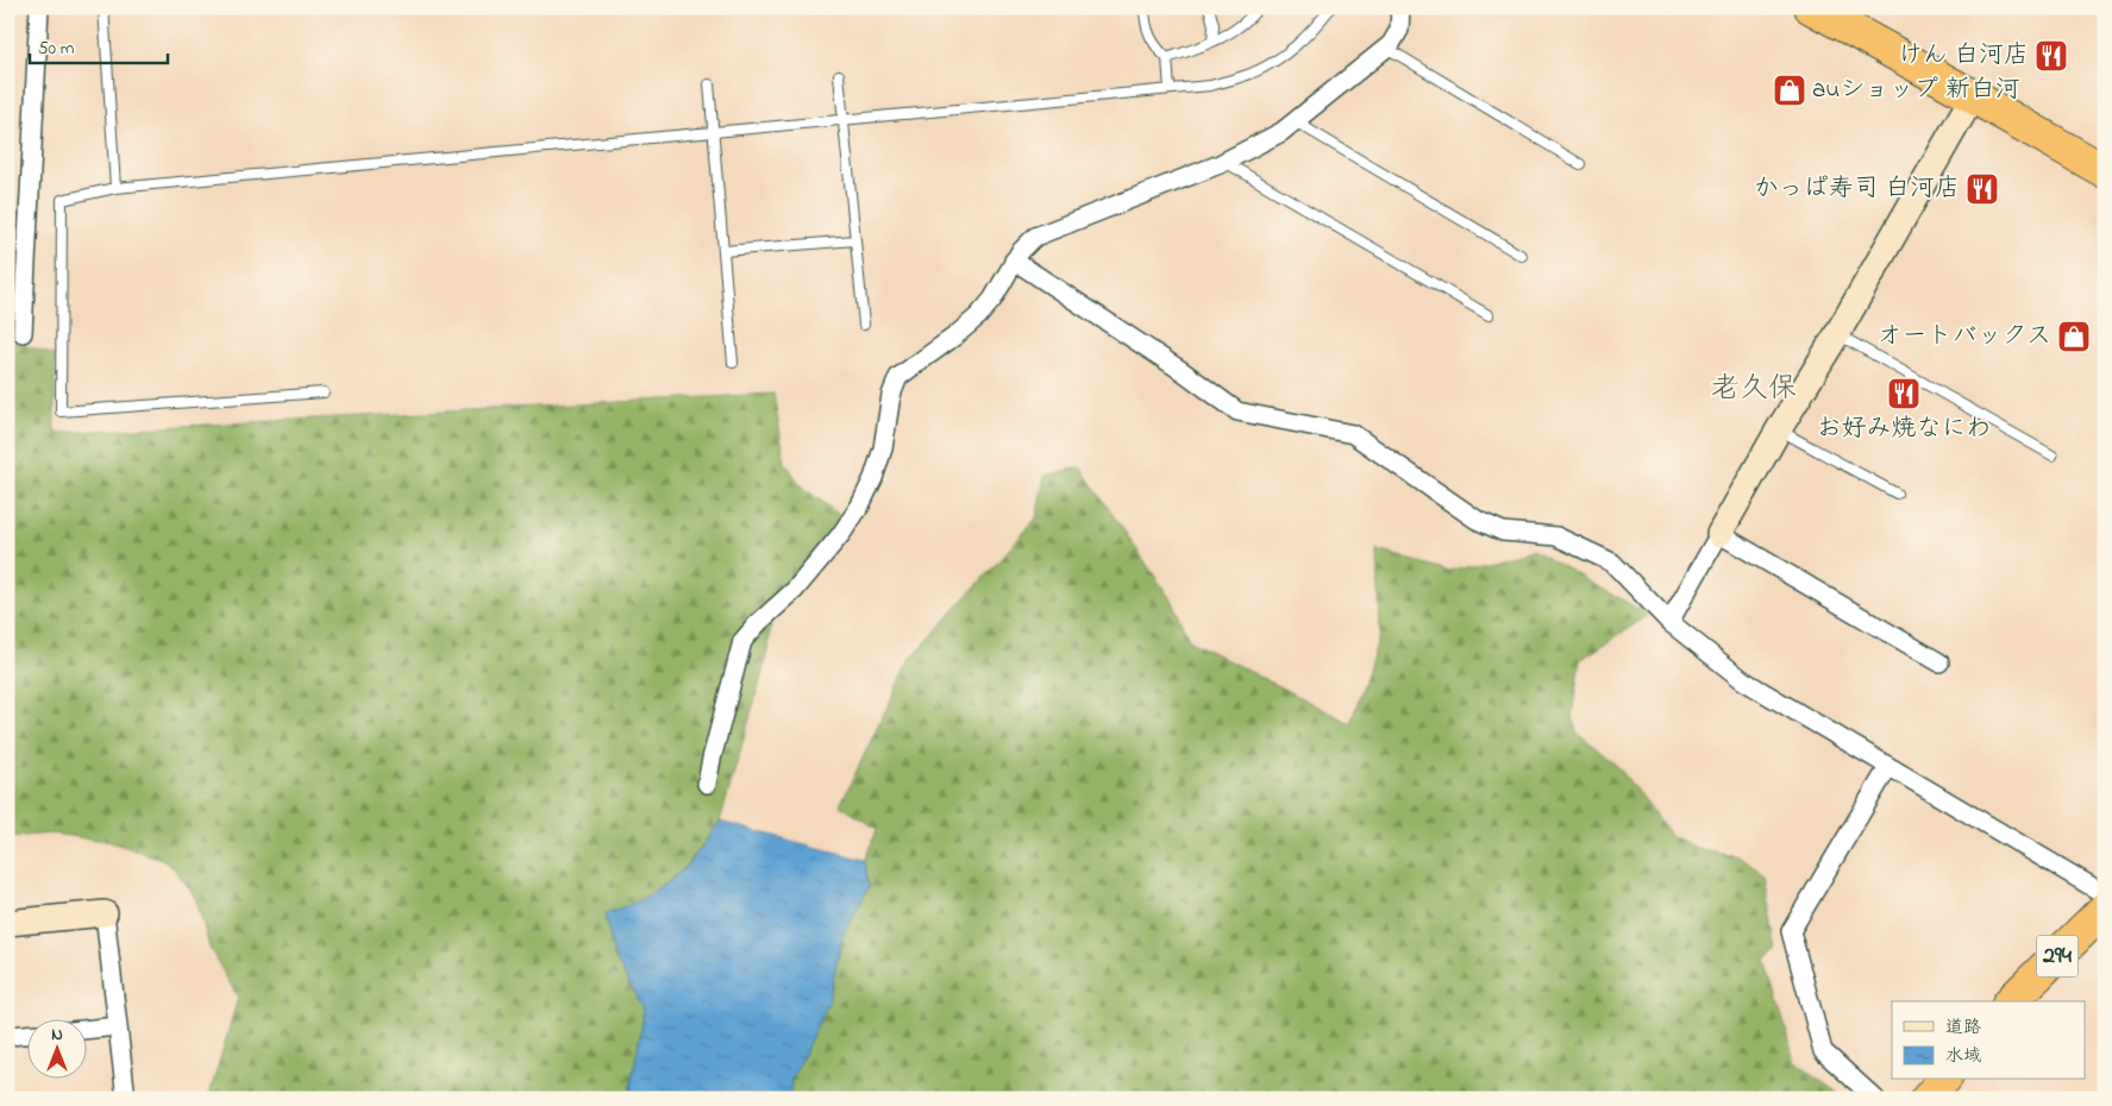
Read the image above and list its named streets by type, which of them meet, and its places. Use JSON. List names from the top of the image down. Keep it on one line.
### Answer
{"streets":{"highway":["294"]},"districts":["老久保"],"places":{"restaurant":["けん 白河店","かっぱ寿司 白河店","お好み焼なにわ"],"shop":["auショップ 新白河","オートバックス"]},"legend":["道路","水域"],"scale_bar":"50 m","north":"top"}
